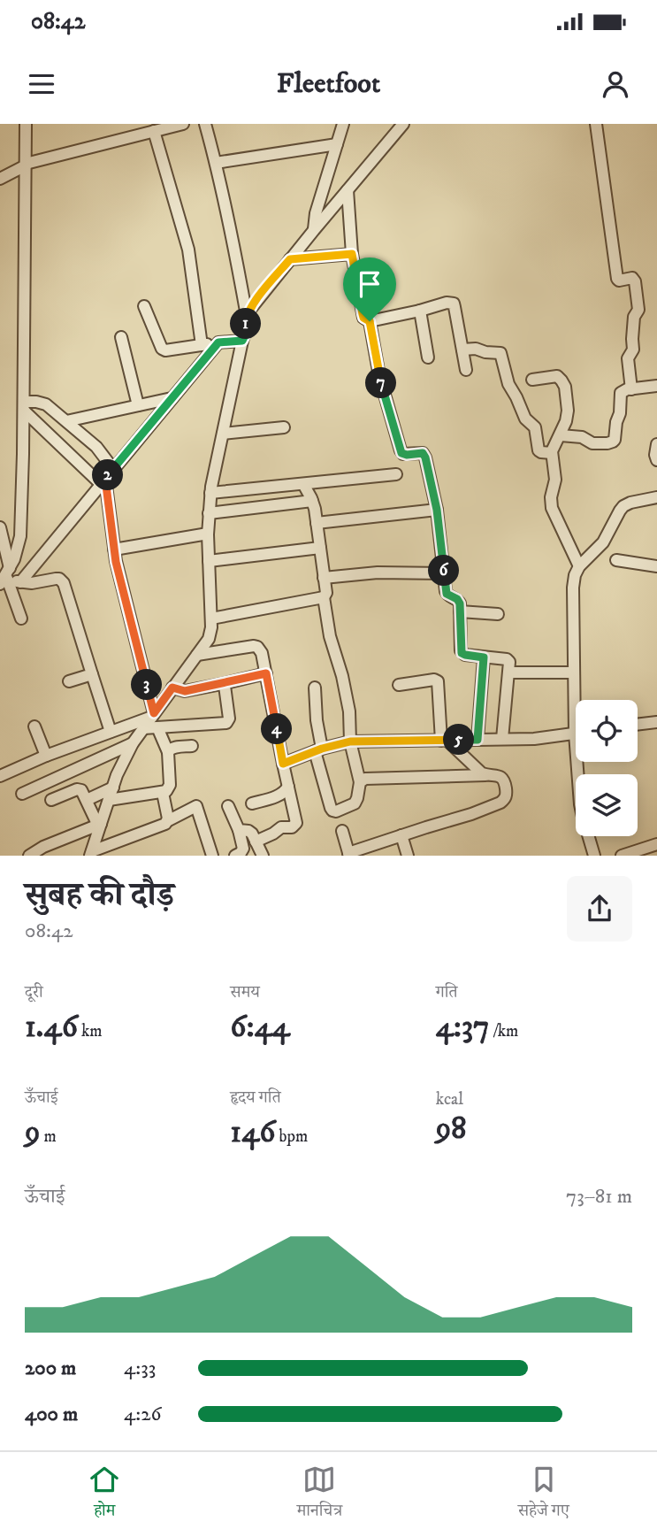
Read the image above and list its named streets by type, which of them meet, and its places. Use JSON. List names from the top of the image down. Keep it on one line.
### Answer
{"page":{"status":"08:42","header":"Fleetfoot","pins":["1","7","2","6","3","4","5"],"heading":["सुबह की दौड़","08:42"],"stats":[["दूरी","1.46 km"],["समय","6:44"],["गति","4:37 /km"],["ऊँचाई","9 m"],["हृदय गति","146 bpm"],["kcal","98"]],"chart":["ऊँचाई","73–81 m"],"list":[{"name":"200 m","note":"4:33"},{"name":"400 m","note":"4:26"}],"tabs":["होम","मानचित्र","सहेजे गए"]}}
